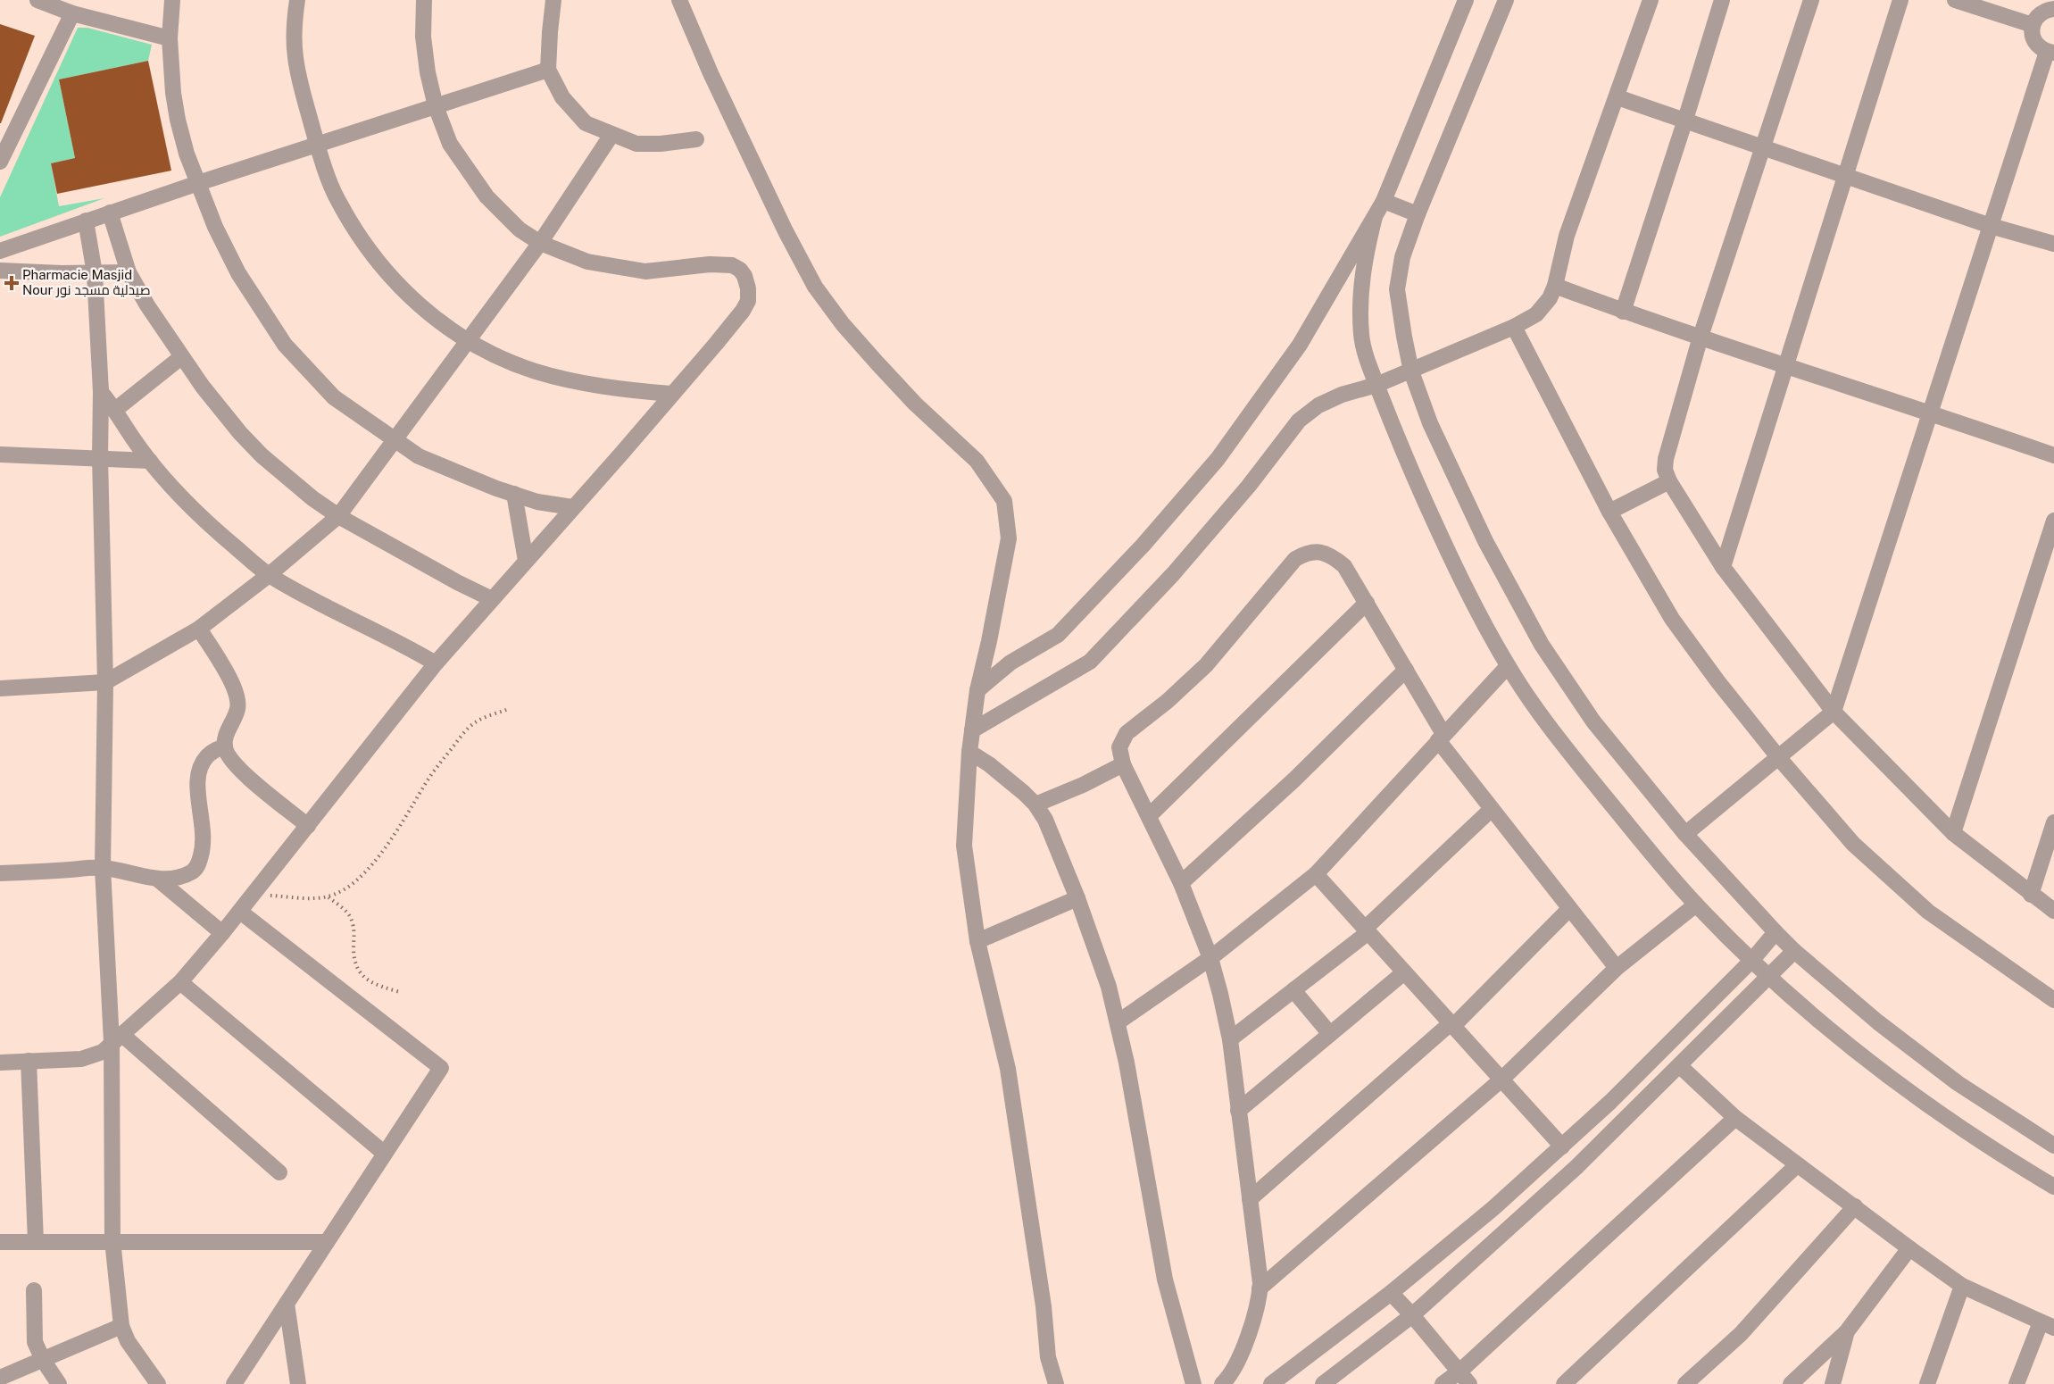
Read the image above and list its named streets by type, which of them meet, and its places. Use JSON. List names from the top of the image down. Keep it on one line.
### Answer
{"places":{"health":["Pharmacie Masjid Nour صيدلية مسجد نور"]}}
